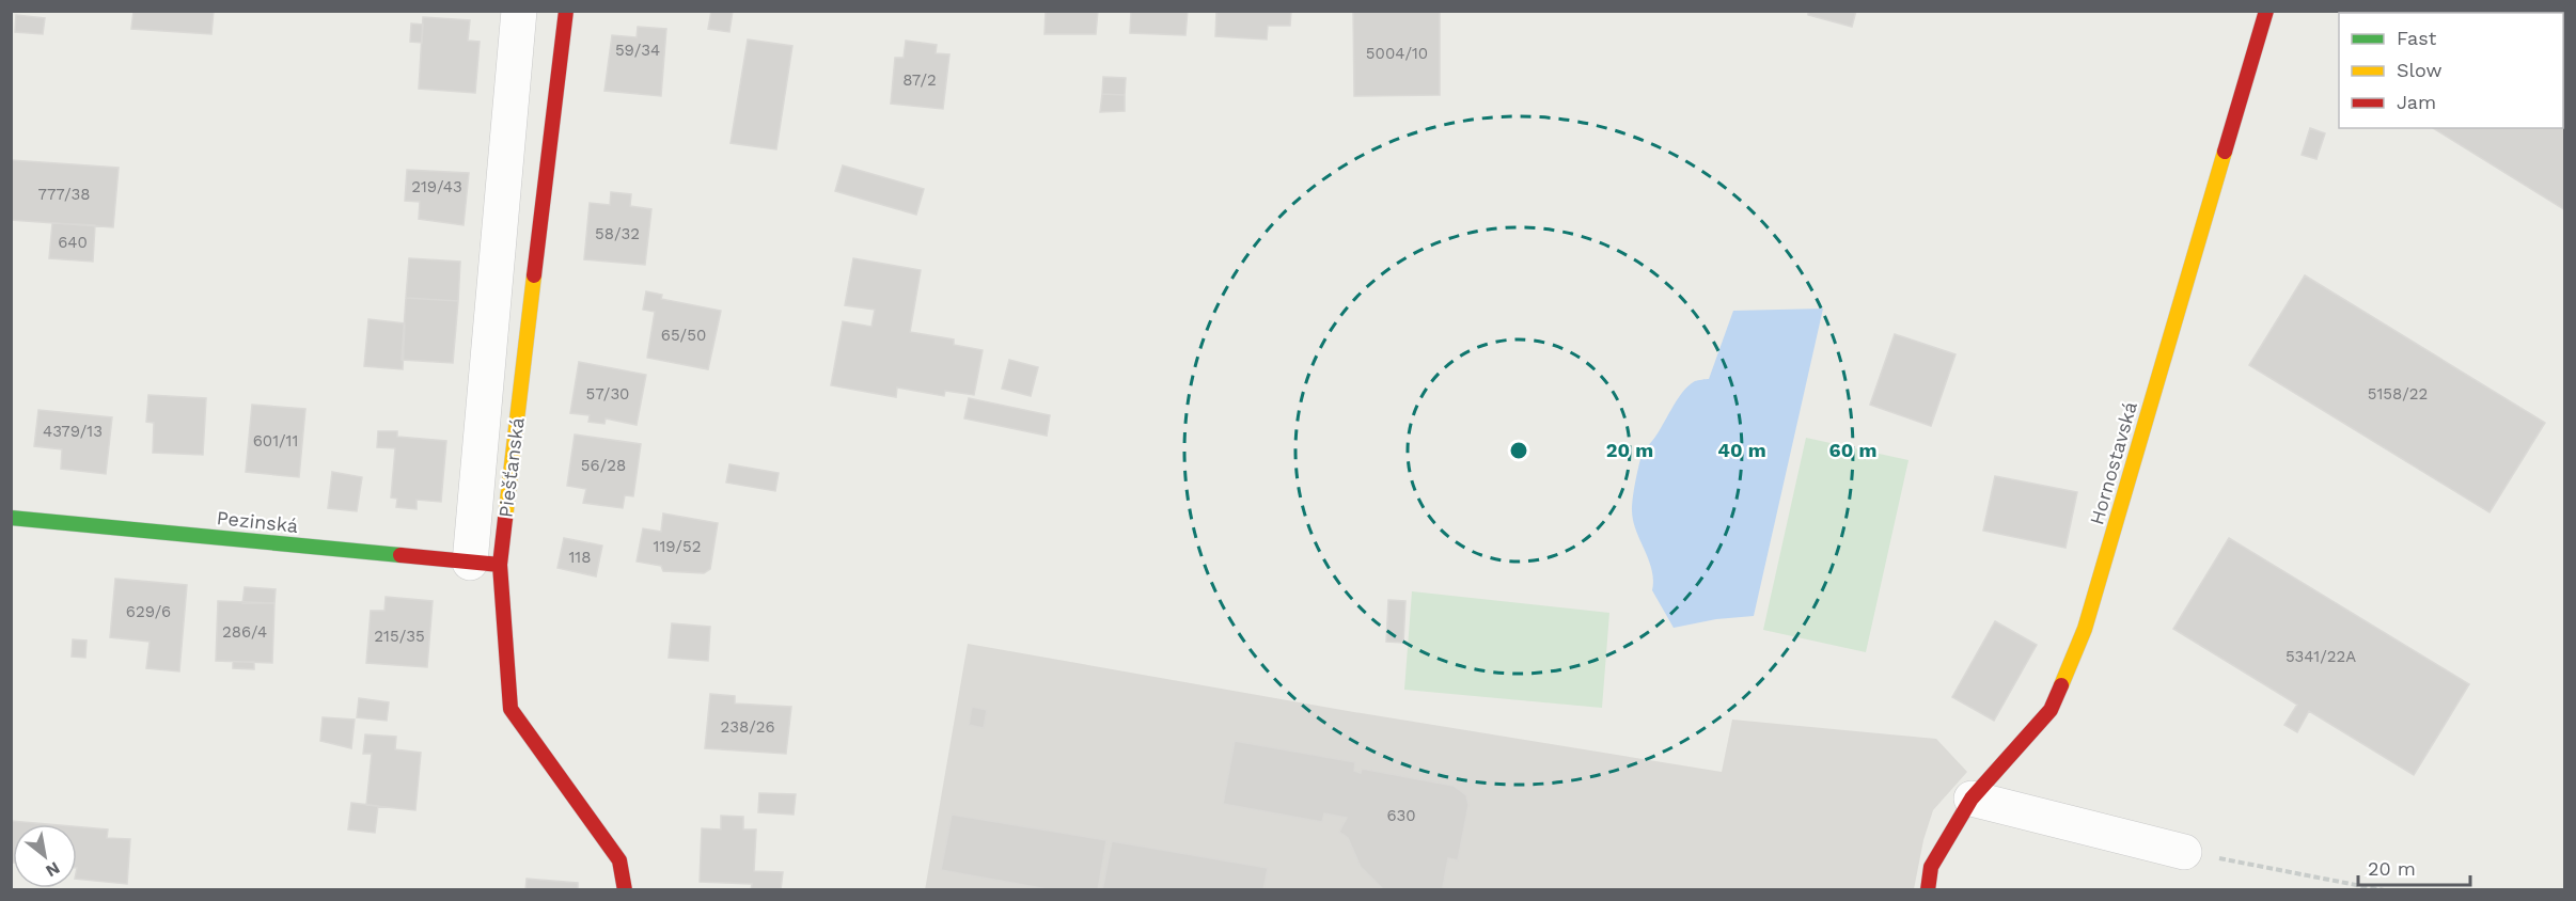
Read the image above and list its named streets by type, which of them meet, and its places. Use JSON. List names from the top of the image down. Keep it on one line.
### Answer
{"streets":{"street":["Hornostavská","Piešťanská","Pezinská"]},"crossings":[["Piešťanská","Pezinská"]],"house_numbers":["59/34","5004/10","87/2","219/43","777/38","58/32","640","65/50","57/30","5158/22","4379/13","601/11","56/28","119/52","118","629/6","286/4","215/35","5341/22A","238/26","630"],"legend":["Fast","Slow","Jam"],"scale_bar":"20 m","north":"bottom right","rings":["20 m","40 m","60 m"]}
